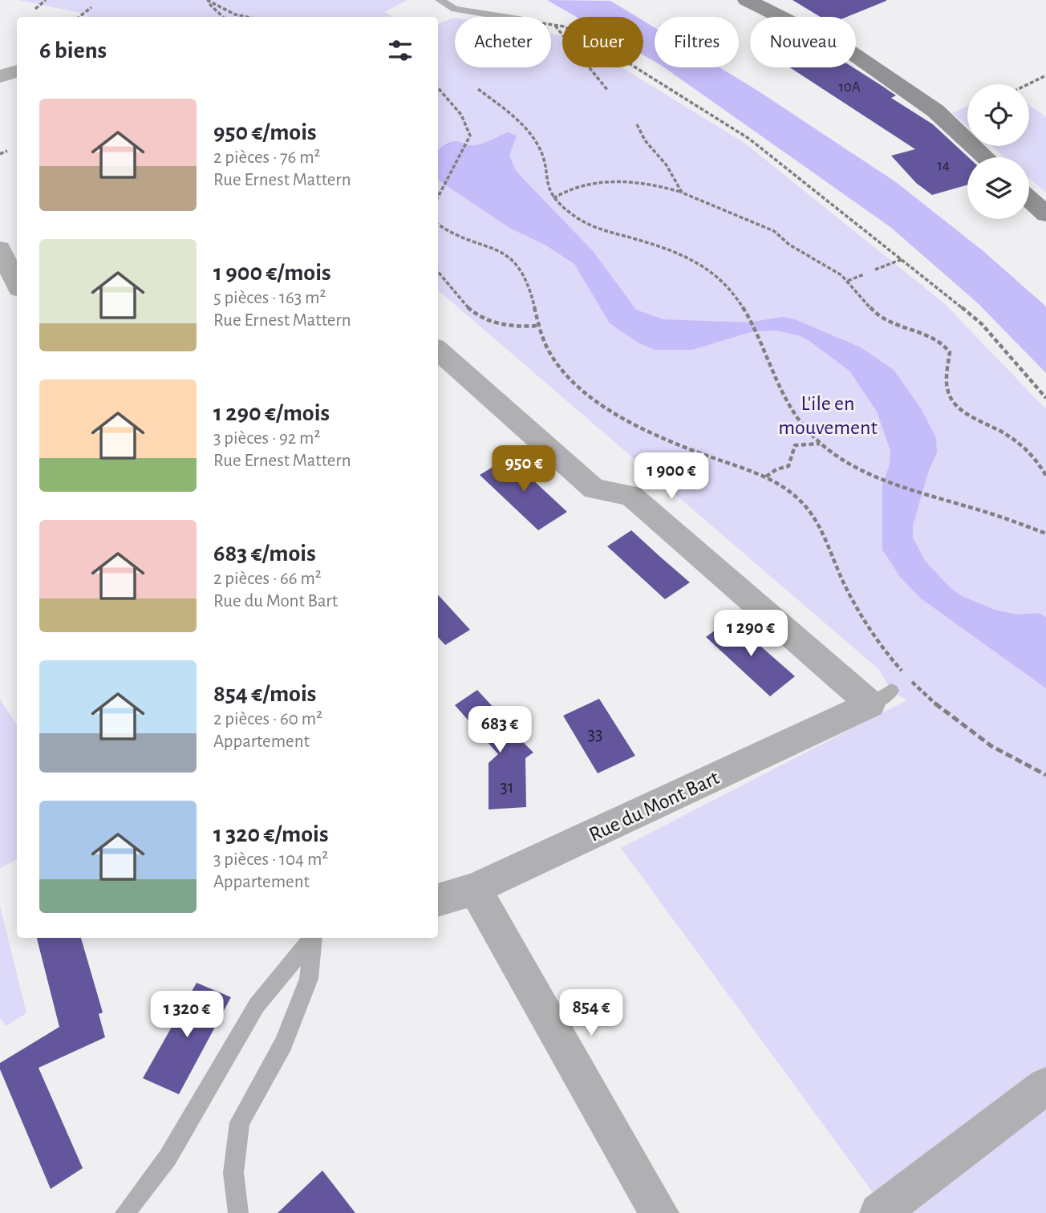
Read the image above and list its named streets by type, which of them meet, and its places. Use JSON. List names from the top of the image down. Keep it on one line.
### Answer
{"streets":{"street":["Rue du Mont Bart"]},"parks":["L'ile en mouvement"],"house_numbers":["10A","14","33","31"],"page":{"chip":["Acheter","Louer","Filtres","Nouveau"],"heading":"6 biens","list":[{"name":"950 €/mois","note":"2 pièces · 76 m² · Rue Ernest Mattern"},{"name":"1 900 €/mois","note":"5 pièces · 163 m² · Rue Ernest Mattern"},{"name":"1 290 €/mois","note":"3 pièces · 92 m² · Rue Ernest Mattern"},{"name":"683 €/mois","note":"2 pièces · 66 m² · Rue du Mont Bart"},{"name":"854 €/mois","note":"2 pièces · 60 m² · Appartement"},{"name":"1 320 €/mois","note":"3 pièces · 104 m² · Appartement"}],"price":["950 €","1 900 €","1 290 €","683 €","854 €","1 320 €"]}}
